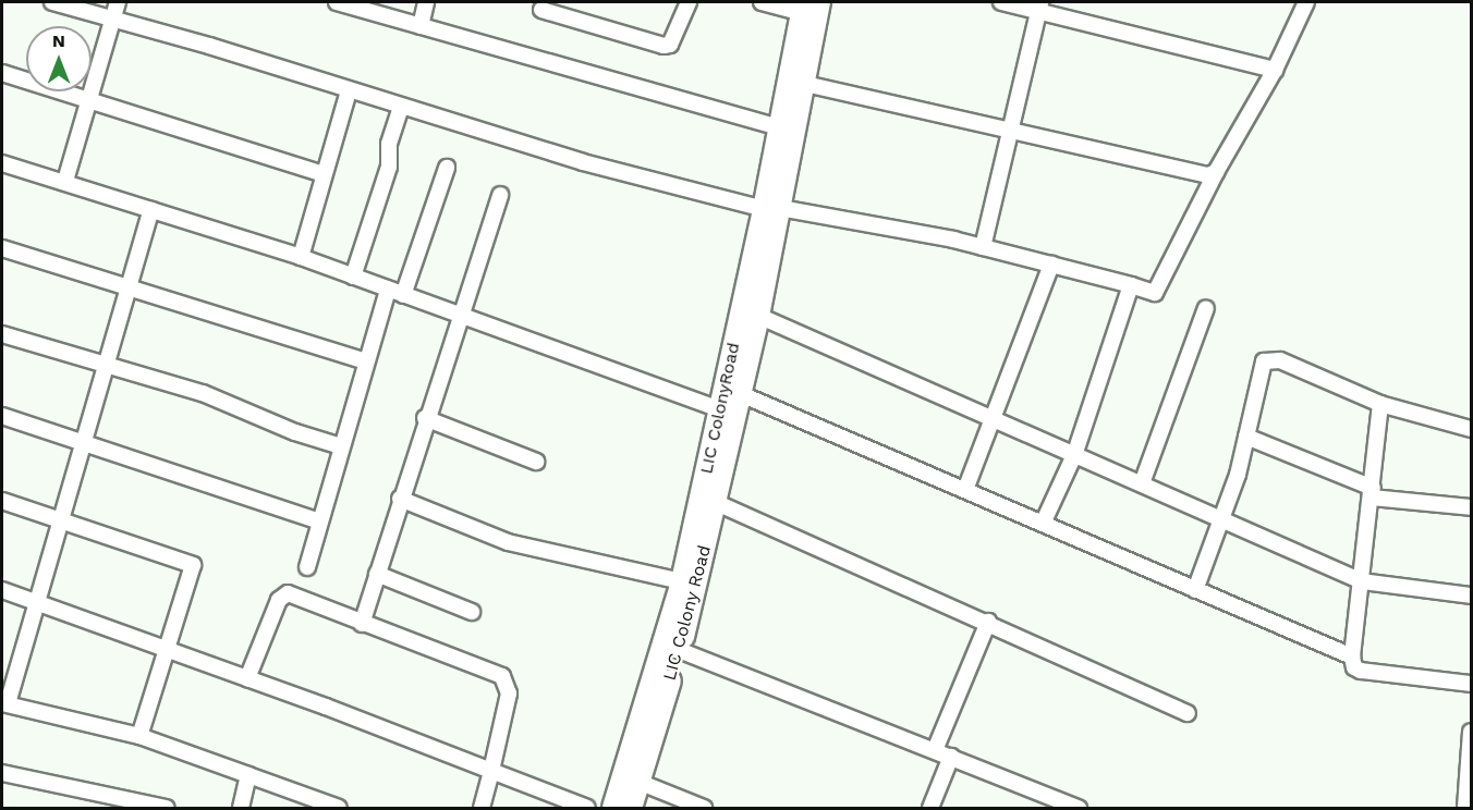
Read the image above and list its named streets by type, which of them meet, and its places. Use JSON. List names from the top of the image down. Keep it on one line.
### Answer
{"streets":{"main road":["LIC ColonyRoad","LIC Colony Road"]},"crossings":[["LIC ColonyRoad","LIC Colony Road"]],"north":"top"}
